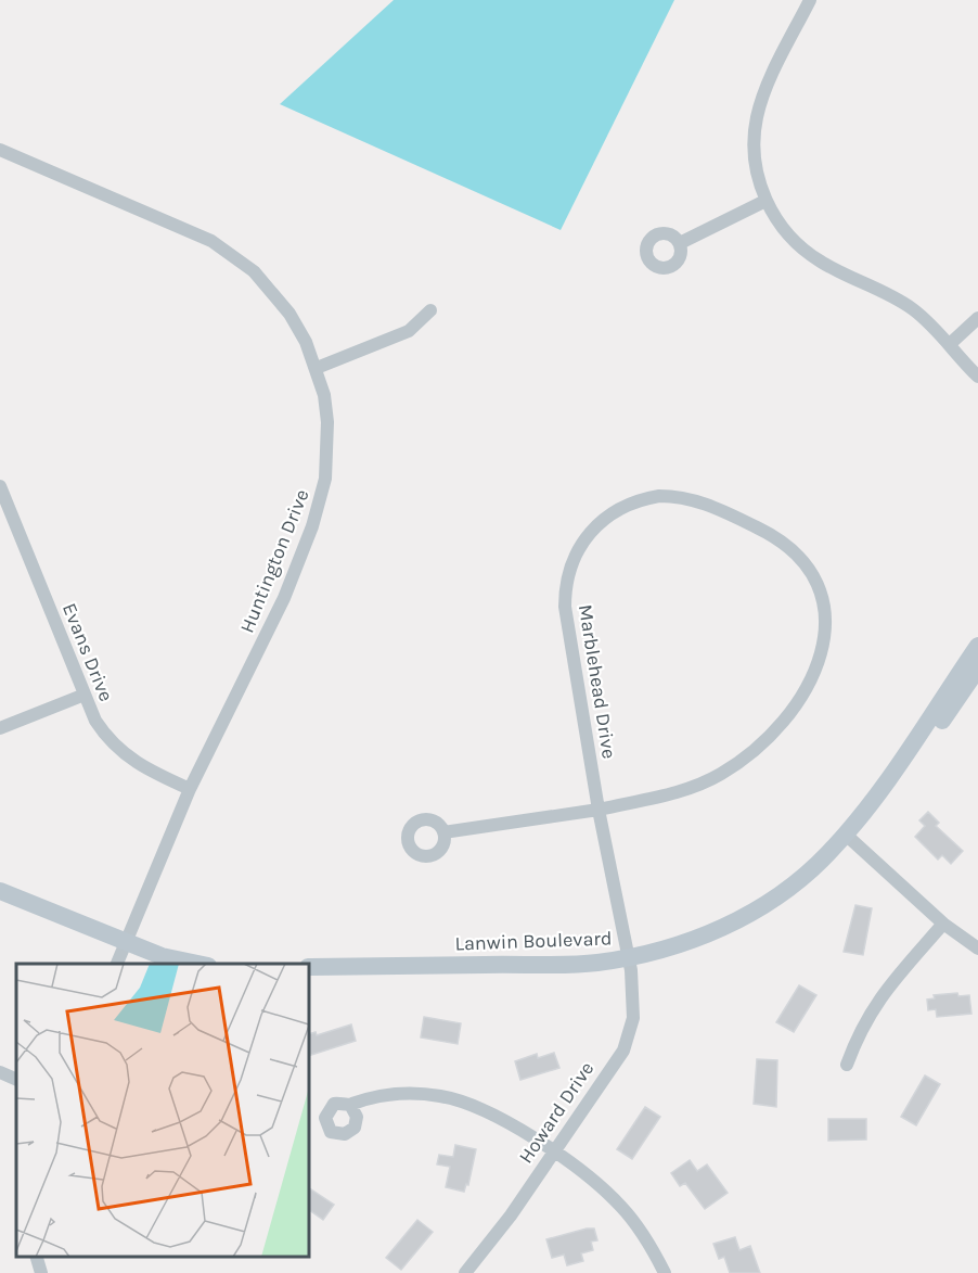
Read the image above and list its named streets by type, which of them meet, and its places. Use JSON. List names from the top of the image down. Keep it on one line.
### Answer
{"streets":{"street":["Huntington Drive","Evans Drive","Marblehead Drive","Lanwin Boulevard","Howard Drive"]},"crossings":[["Huntington Drive","Evans Drive"],["Marblehead Drive","Lanwin Boulevard"],["Marblehead Drive","Howard Drive"],["Lanwin Boulevard","Howard Drive"]]}
